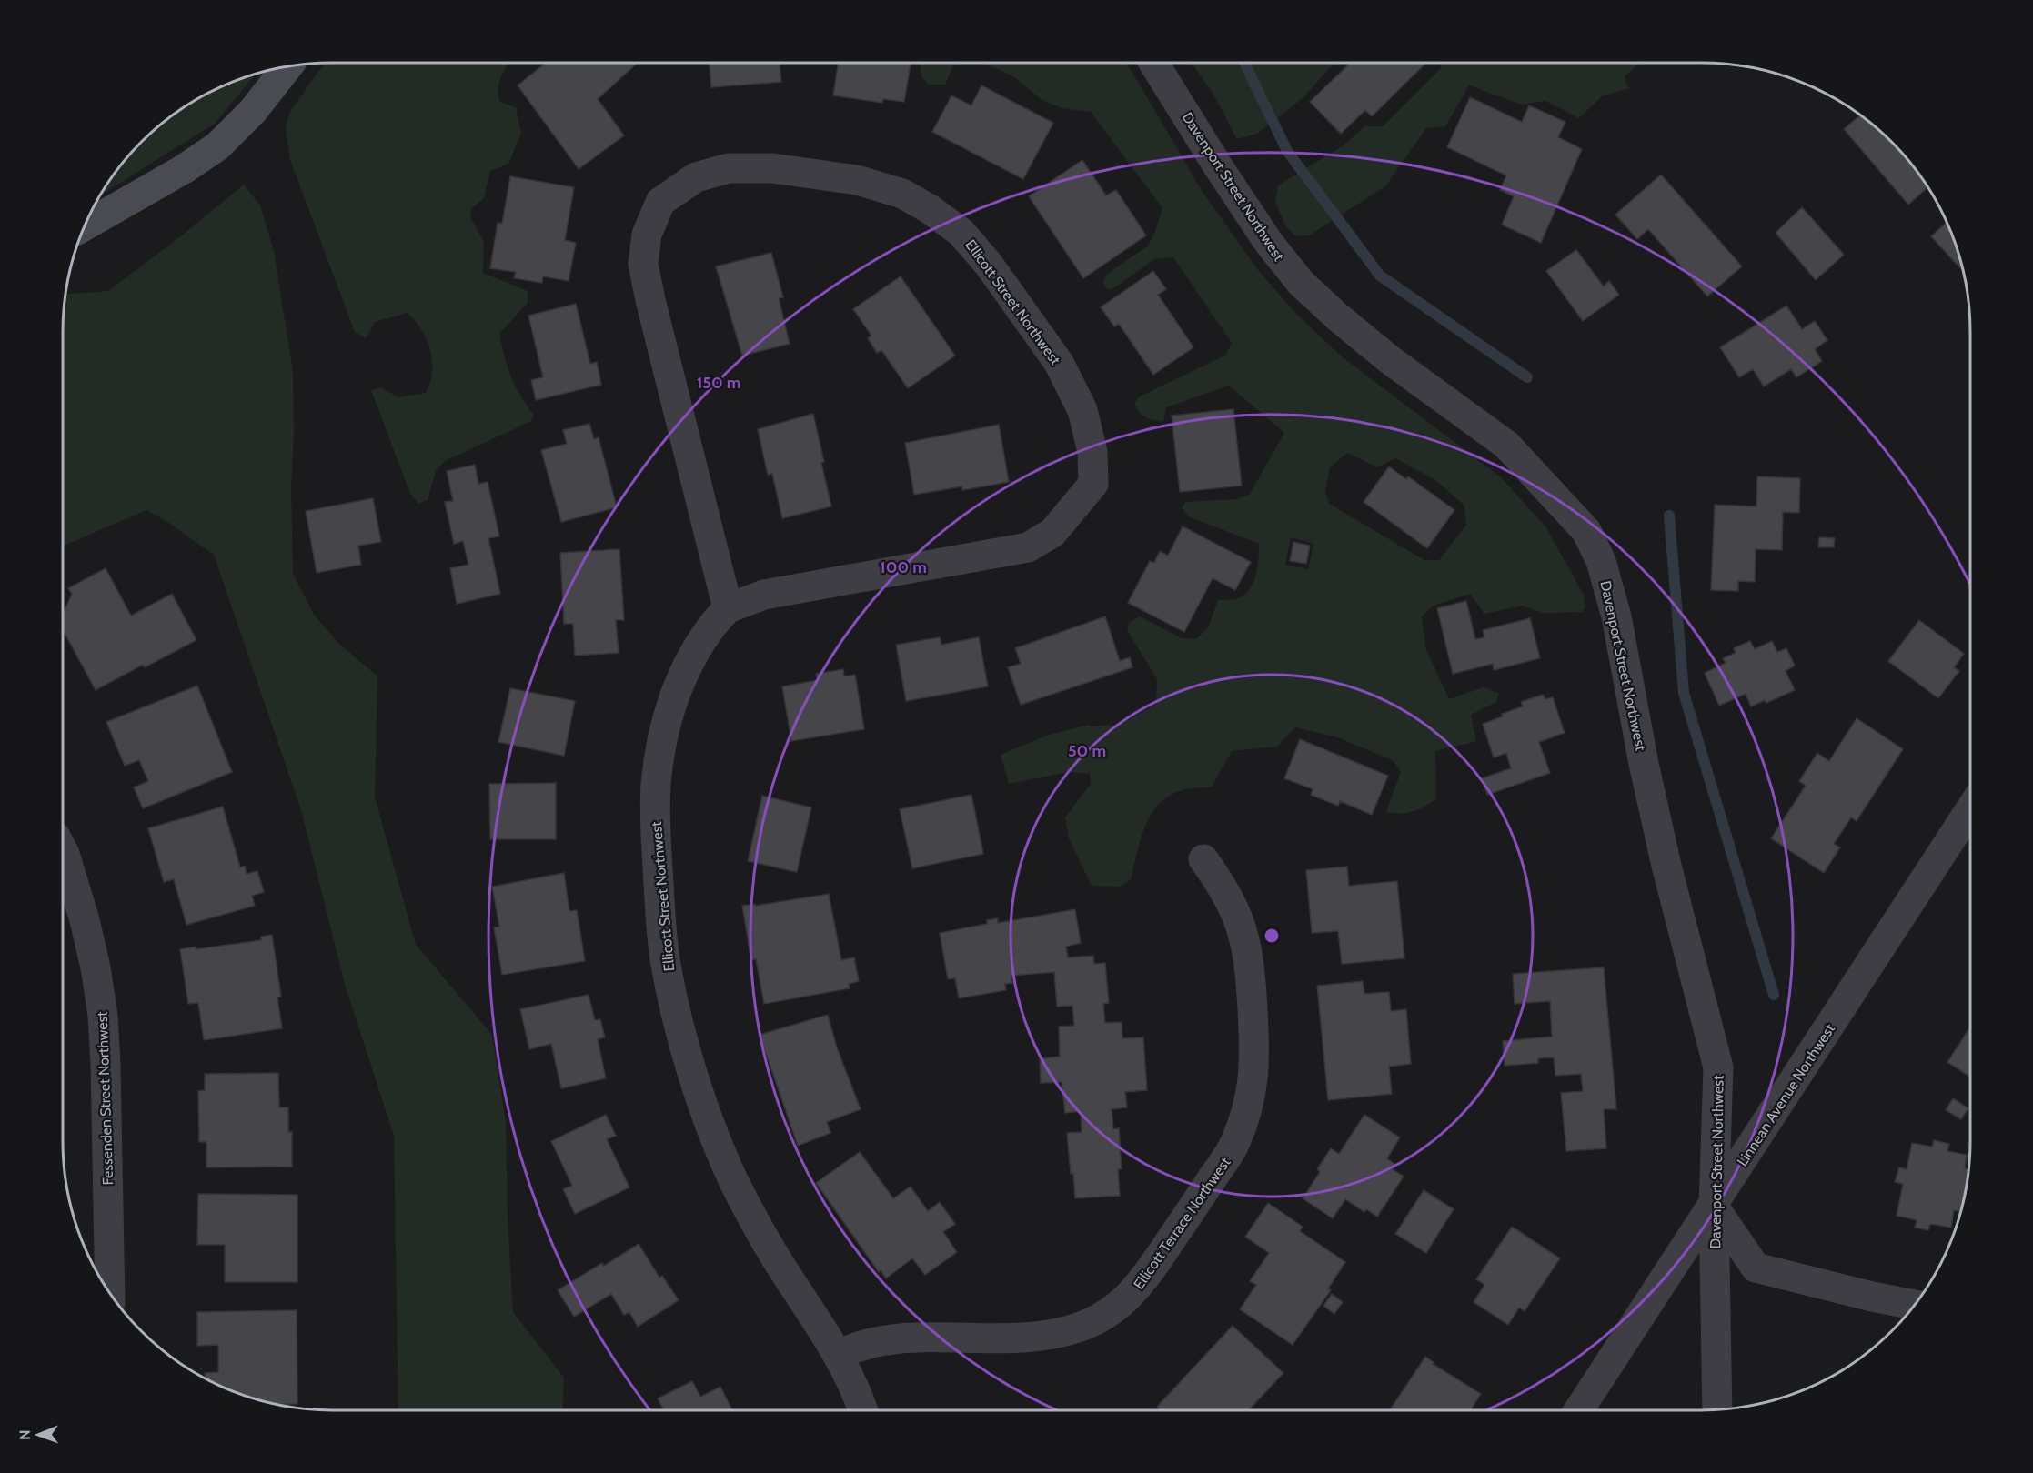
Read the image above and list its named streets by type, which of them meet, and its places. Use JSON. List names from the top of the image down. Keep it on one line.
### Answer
{"streets":{"street":["Davenport Street Northwest","Ellicott Street Northwest","Linnean Avenue Northwest","Fessenden Street Northwest","Ellicott Terrace Northwest"]},"crossings":[["Davenport Street Northwest","Linnean Avenue Northwest"],["Ellicott Street Northwest","Ellicott Terrace Northwest"]],"north":"left","rings":["150 m","100 m","50 m"]}
